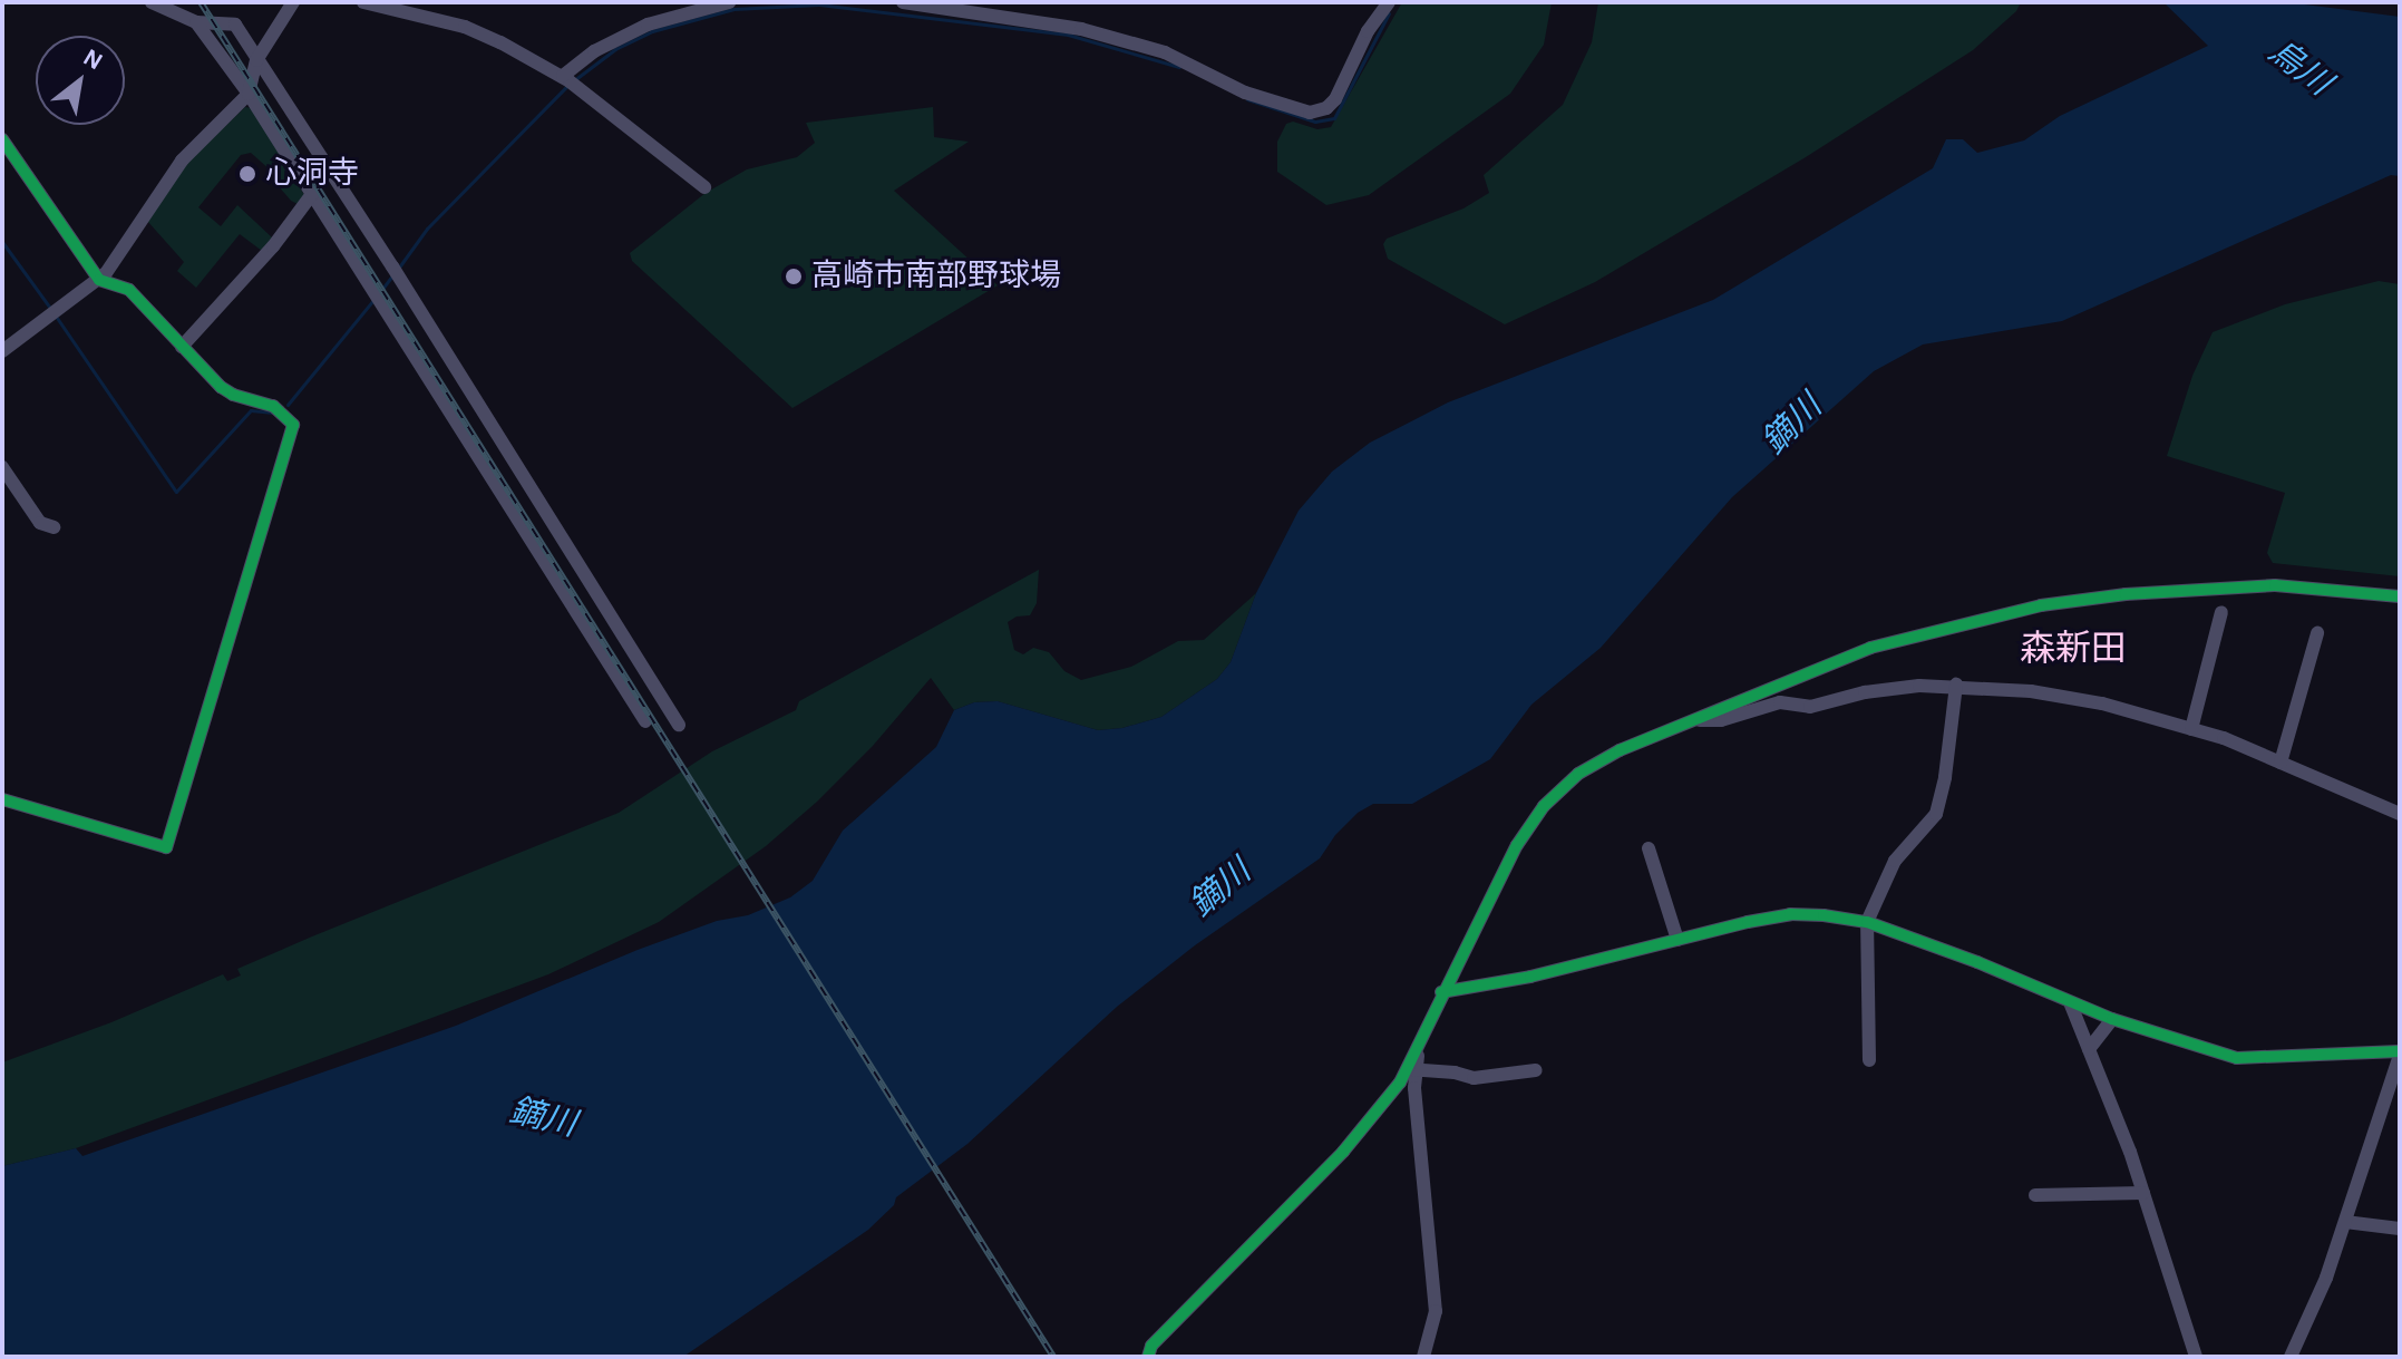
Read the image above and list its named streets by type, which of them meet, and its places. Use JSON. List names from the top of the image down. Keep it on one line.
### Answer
{"districts":["森新田"],"water":["烏川","鏑川"],"places":["心洞寺","高崎市南部野球場"],"north":"top right"}
